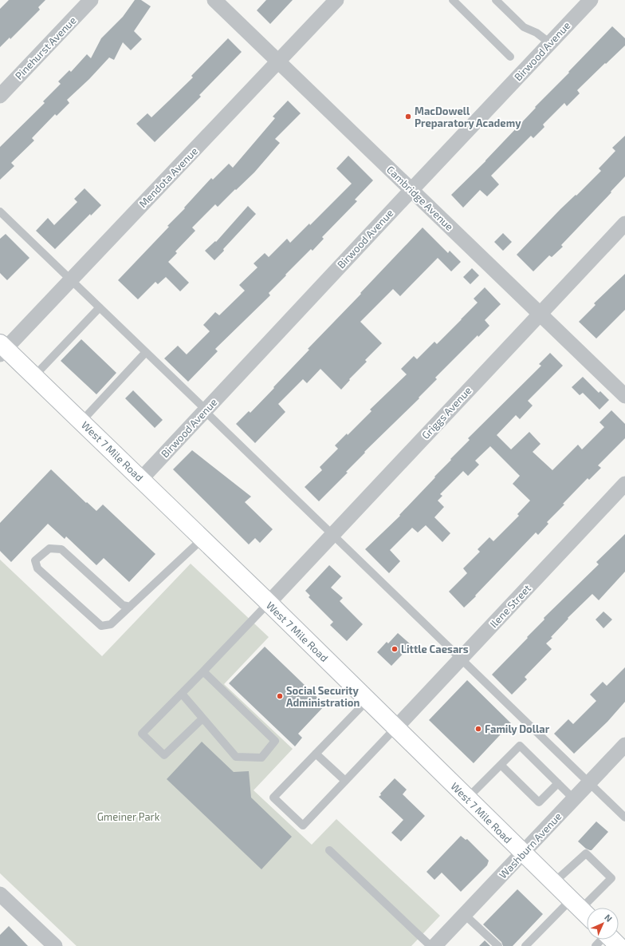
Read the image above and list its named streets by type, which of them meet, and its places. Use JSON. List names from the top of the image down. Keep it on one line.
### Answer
{"streets":{"main road":["West 7 Mile Road"],"street":["Pinehurst Avenue","Birwood Avenue","Mendota Avenue","Cambridge Avenue","Griggs Avenue","Ilene Street","Washburn Avenue"]},"crossings":[["Birwood Avenue","Cambridge Avenue"],["Birwood Avenue","West 7 Mile Road"],["Mendota Avenue","Cambridge Avenue"],["Mendota Avenue","West 7 Mile Road"],["Cambridge Avenue","Griggs Avenue"],["Griggs Avenue","West 7 Mile Road"],["West 7 Mile Road","Ilene Street"],["West 7 Mile Road","Washburn Avenue"]],"parks":["Gmeiner Park"],"places":["MacDowell Preparatory Academy","Little Caesars","Social Security Administration","Family Dollar"],"north":"top right"}
